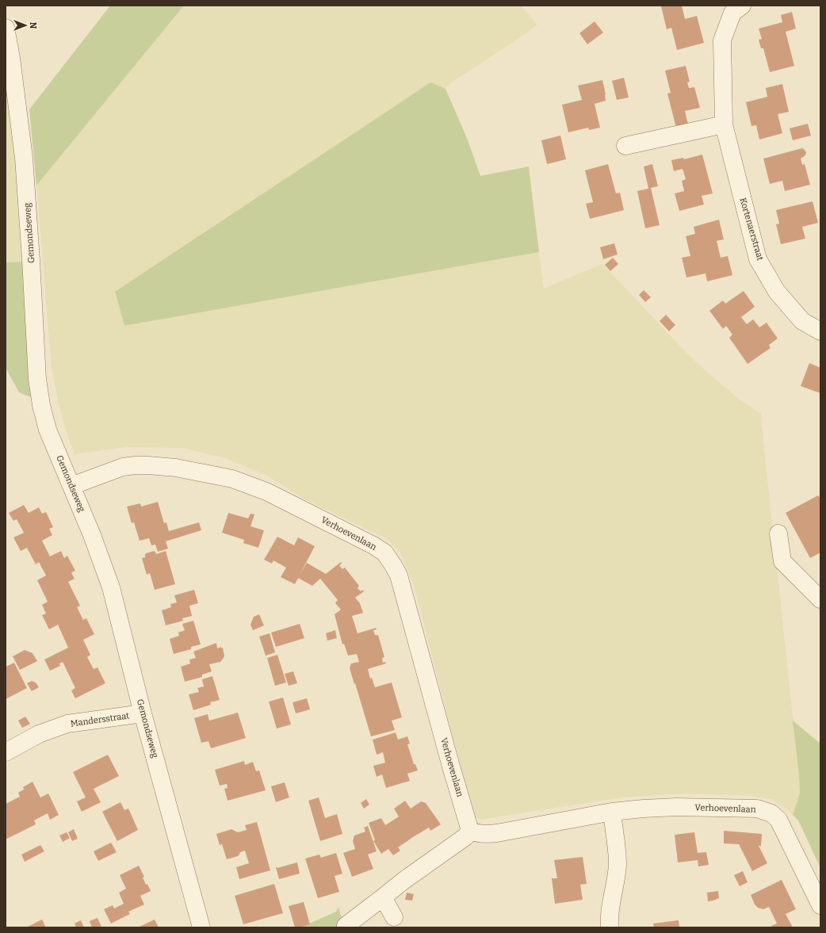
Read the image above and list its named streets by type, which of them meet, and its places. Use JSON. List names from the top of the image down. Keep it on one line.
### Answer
{"streets":{"street":["Kortenaerstraat","Gemondseweg","Verhoevenlaan","Mandersstraat"]},"crossings":[["Gemondseweg","Verhoevenlaan"],["Gemondseweg","Mandersstraat"]],"north":"right"}
